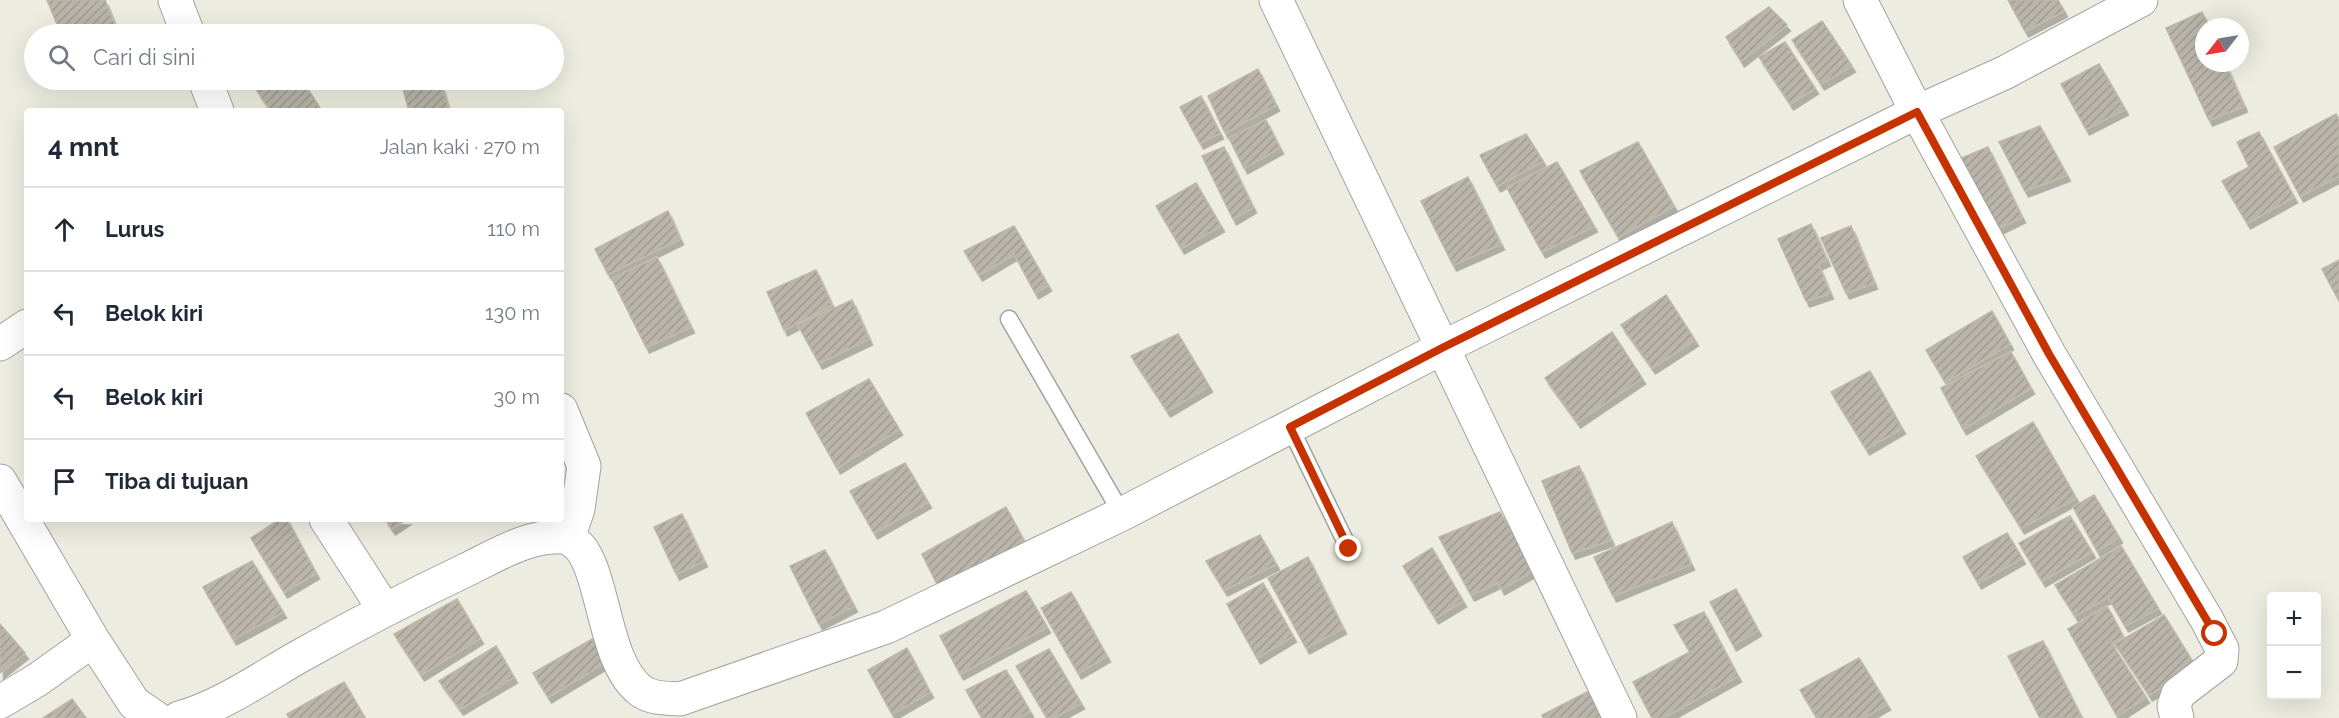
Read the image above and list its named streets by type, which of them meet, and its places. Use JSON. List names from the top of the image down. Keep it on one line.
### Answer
{"north":"bottom left","page":{"search":"Cari di sini","heading":["4 mnt","Jalan kaki · 270 m"],"list":[["Lurus","110 m"],["Belok kiri","130 m"],["Belok kiri","30 m"],"Tiba di tujuan"],"map_buttons":["+","−"]}}
